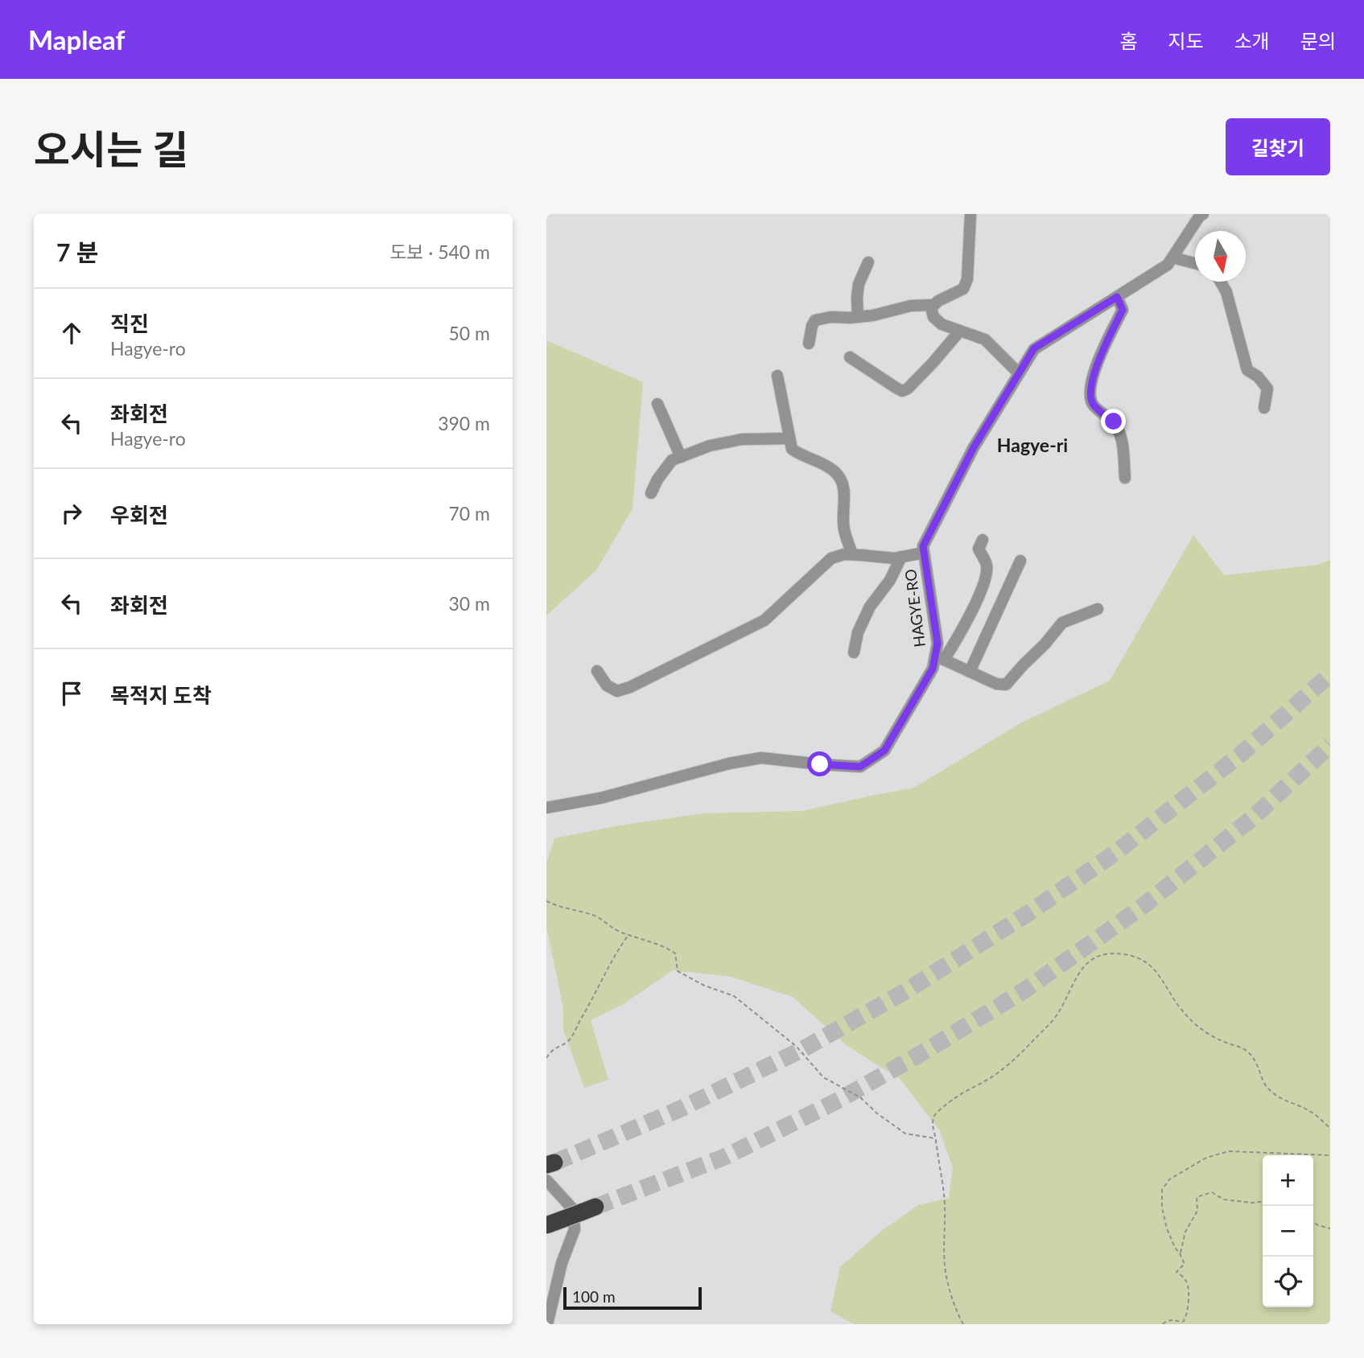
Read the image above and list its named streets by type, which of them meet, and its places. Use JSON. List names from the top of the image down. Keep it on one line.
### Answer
{"streets":{"street":["HAGYE-RO"]},"districts":["Hagye-ri"],"scale_bar":"100 m","north":"bottom","page":{"header":"Mapleaf","nav":["홈","지도","소개","문의"],"title":"오시는 길","buttons":"길찾기","heading":["7 분","도보 · 540 m"],"list":[["직진","Hagye-ro","50 m"],["좌회전","Hagye-ro","390 m"],["우회전","70 m"],["좌회전","30 m"],"목적지 도착"],"map_buttons":["+","−"],"scale":"100 m"}}
